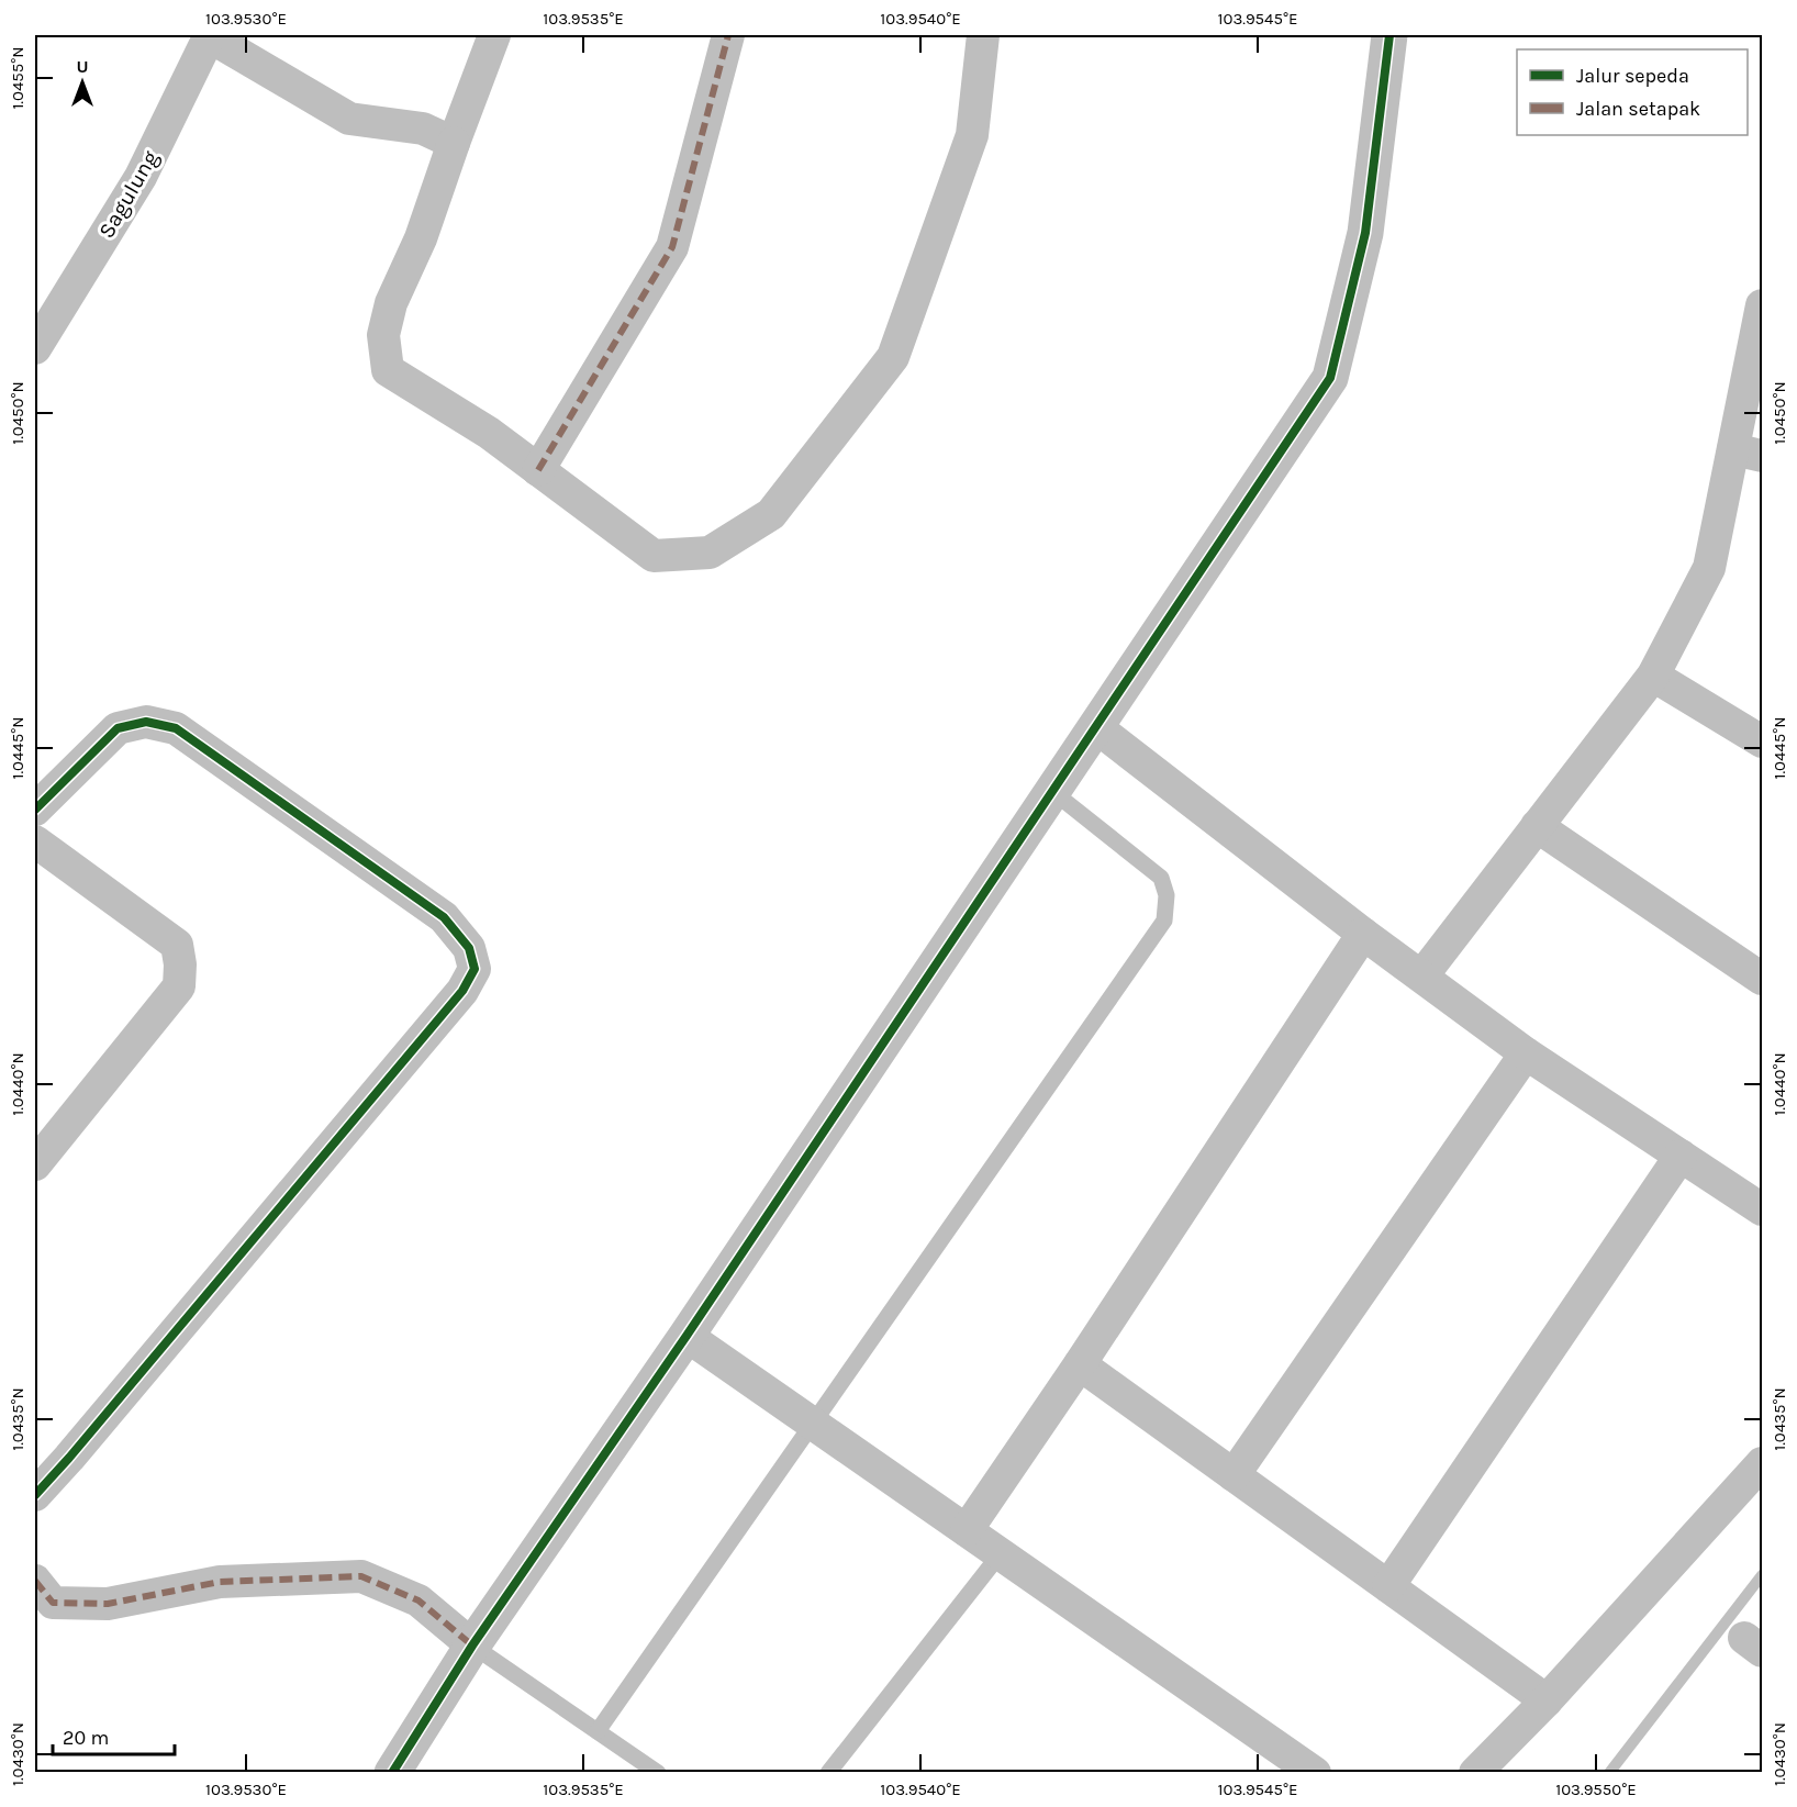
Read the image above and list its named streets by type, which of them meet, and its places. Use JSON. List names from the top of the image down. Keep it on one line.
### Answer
{"streets":{"street":["Sagulung"]},"legend":["Jalur sepeda","Jalan setapak"],"scale_bar":"20 m","north":"top","coordinates":["103.9530°E","103.9535°E","103.9540°E","103.9545°E","1.0455°N","1.0450°N","1.0445°N","1.0440°N","1.0435°N","1.0430°N","103.9550°E"]}
